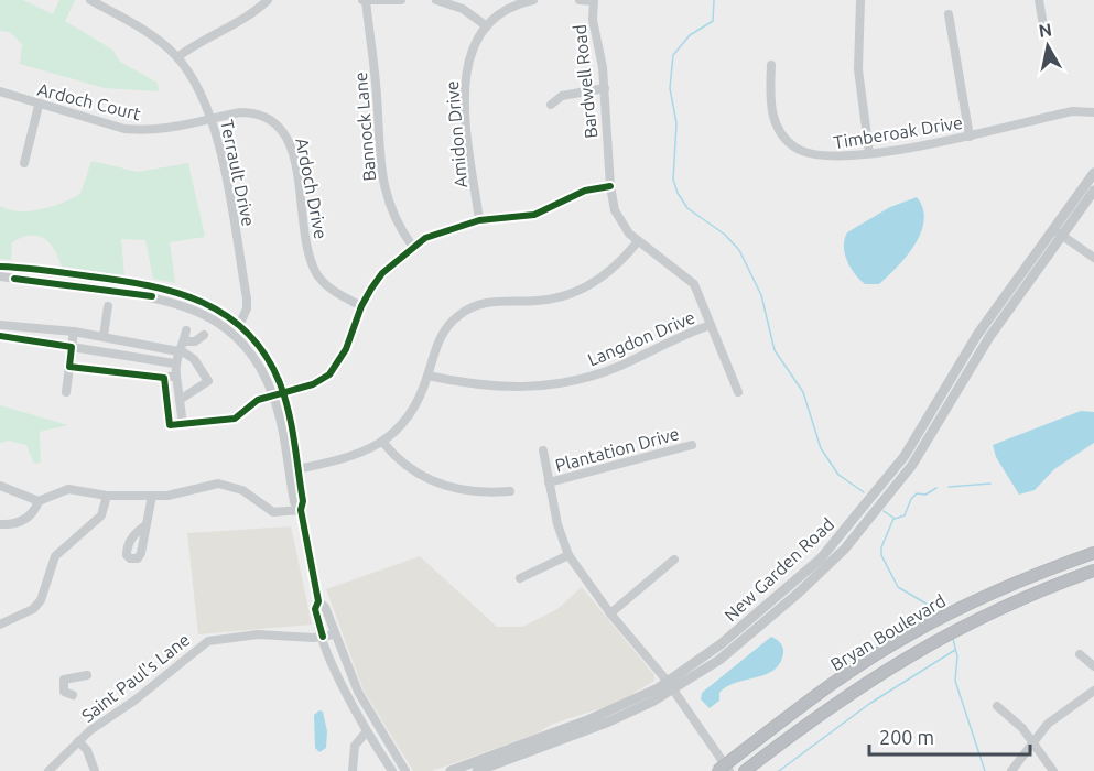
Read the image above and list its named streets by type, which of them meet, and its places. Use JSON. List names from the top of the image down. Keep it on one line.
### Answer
{"streets":{"highway":["Bryan Boulevard"],"main road":["New Garden Road"],"street":["Bardwell Road","Ardoch Court","Bannock Lane","Timberoak Drive","Amidon Drive","Terrault Drive","Ardoch Drive","Langdon Drive","Plantation Drive","Saint Paul's Lane"]},"crossings":[["Bardwell Road","Langdon Drive"],["Ardoch Court","Terrault Drive"],["Ardoch Court","Ardoch Drive"],["Terrault Drive","Ardoch Drive"]],"scale_bar":"200 m","north":"top"}
